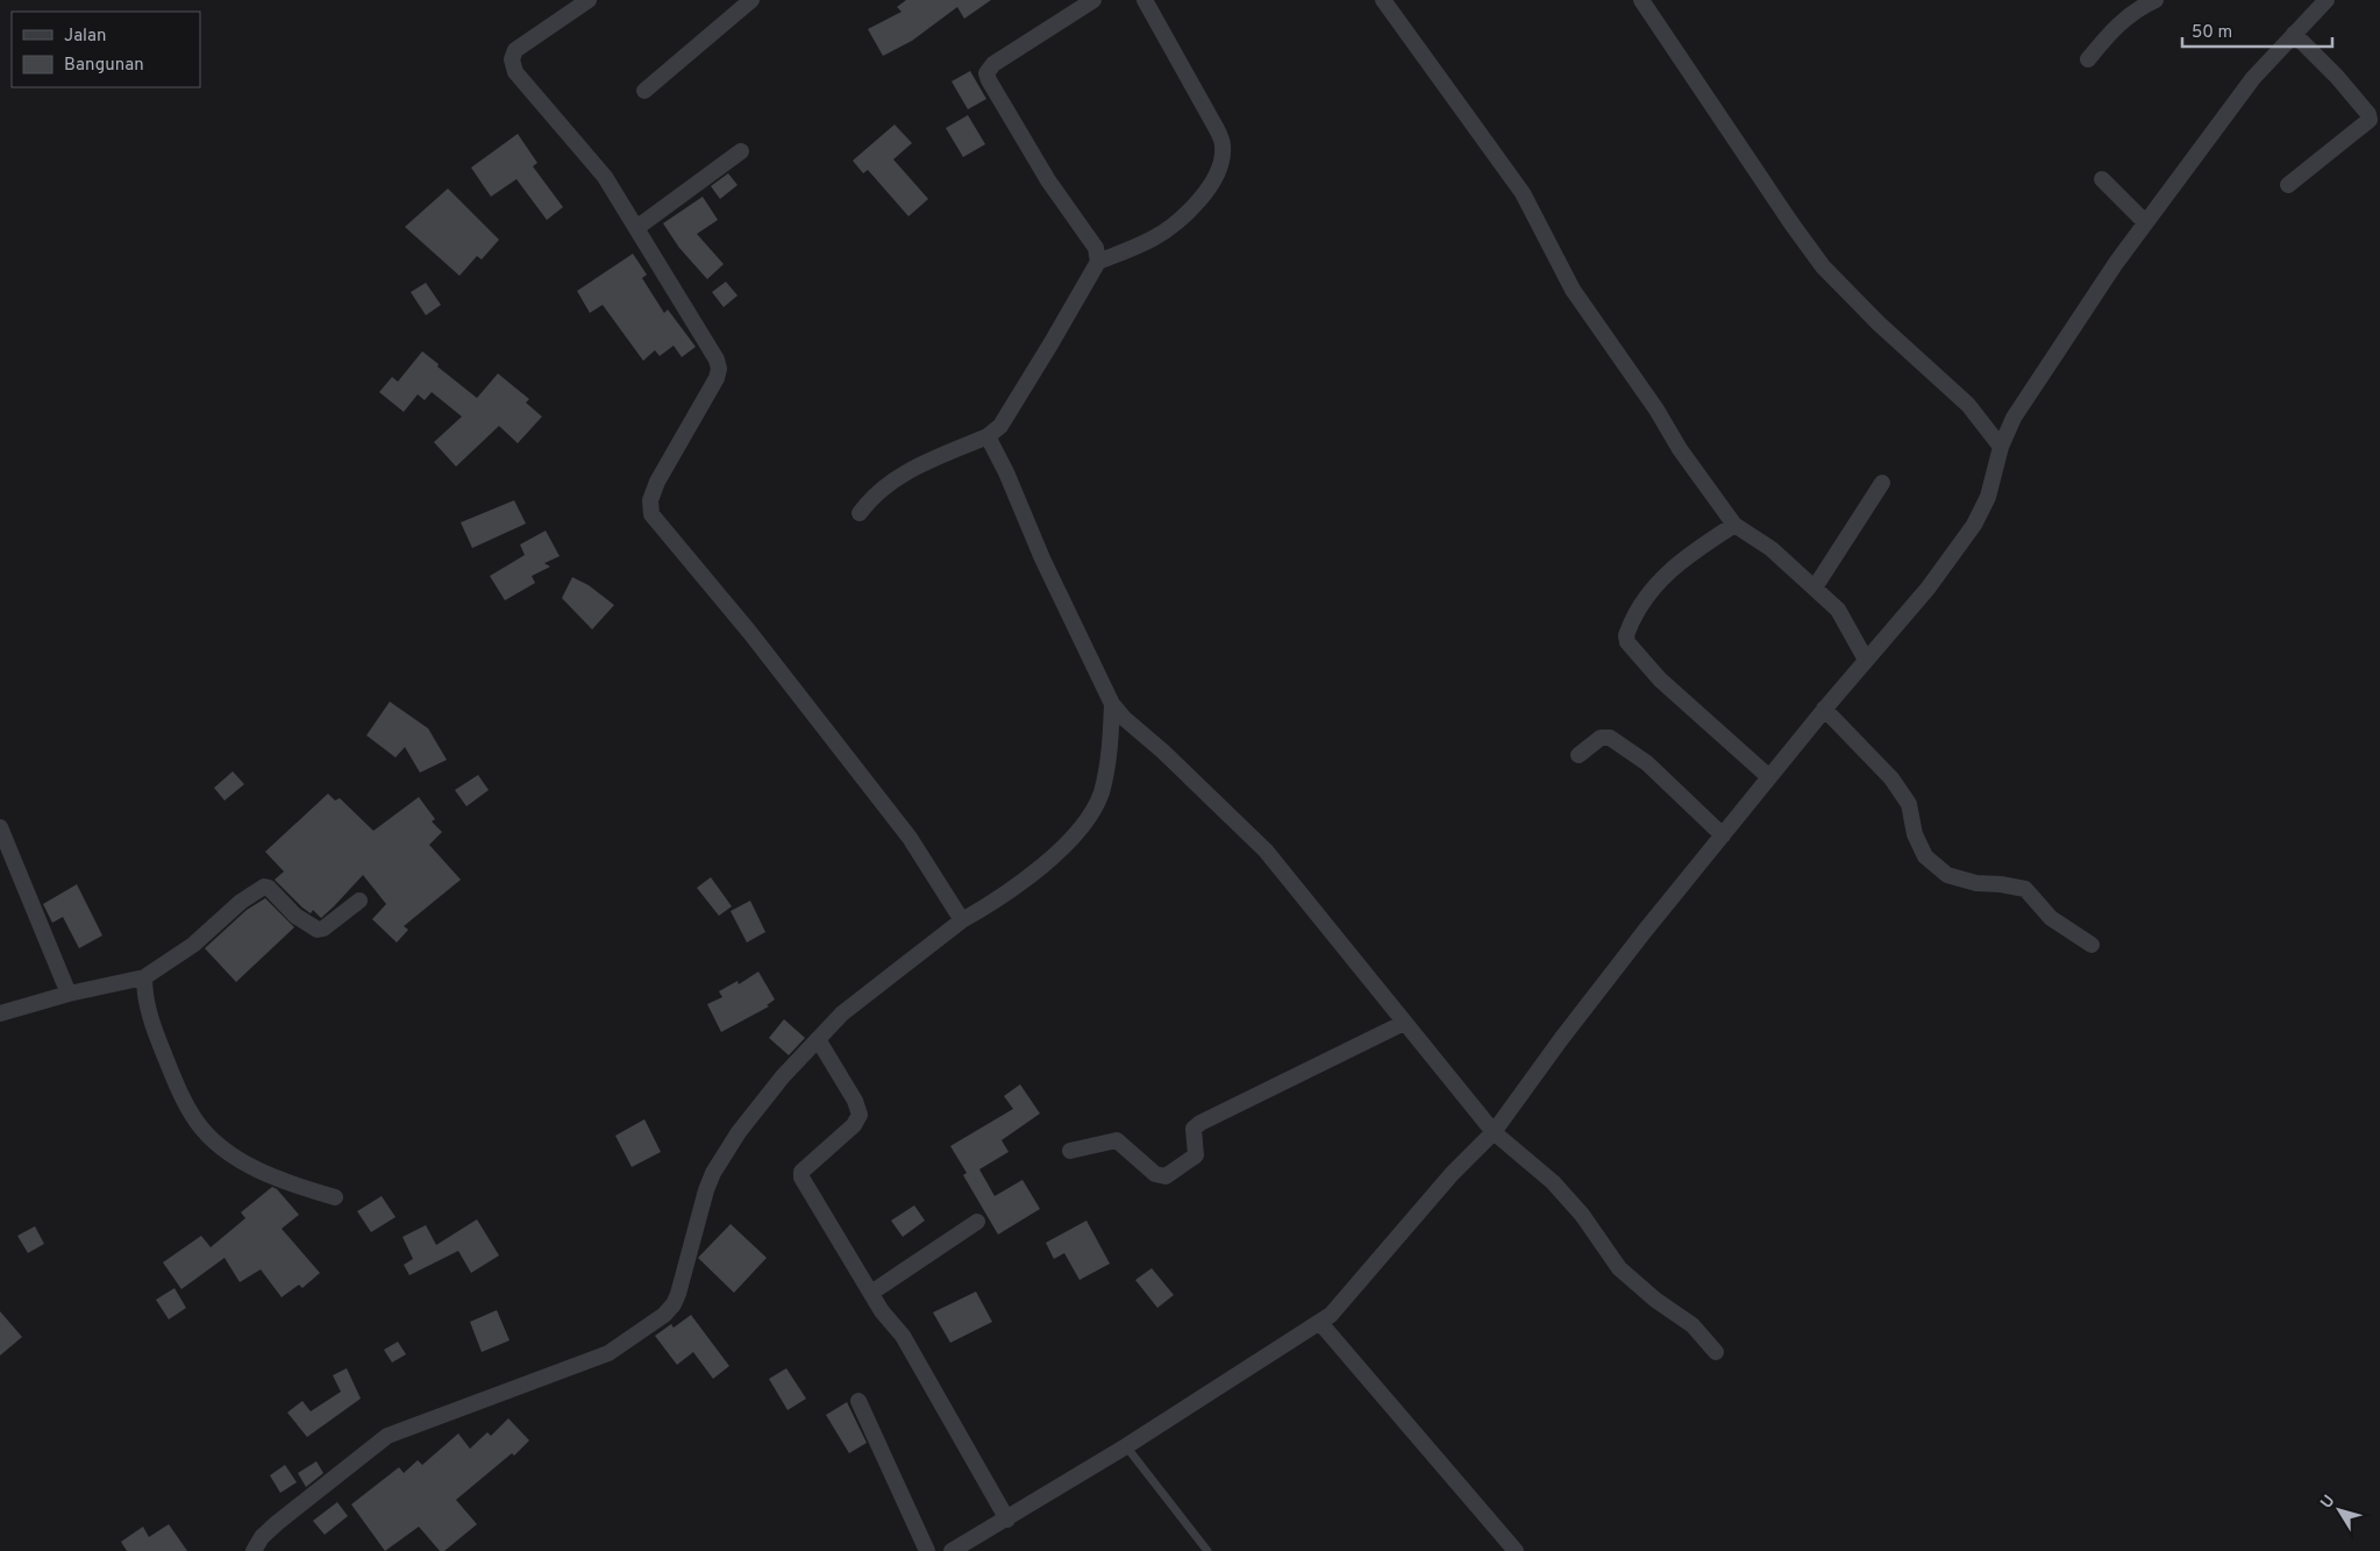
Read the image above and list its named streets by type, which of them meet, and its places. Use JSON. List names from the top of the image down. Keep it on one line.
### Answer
{"legend":["Jalan","Bangunan"],"scale_bar":"50 m","north":"top left"}
